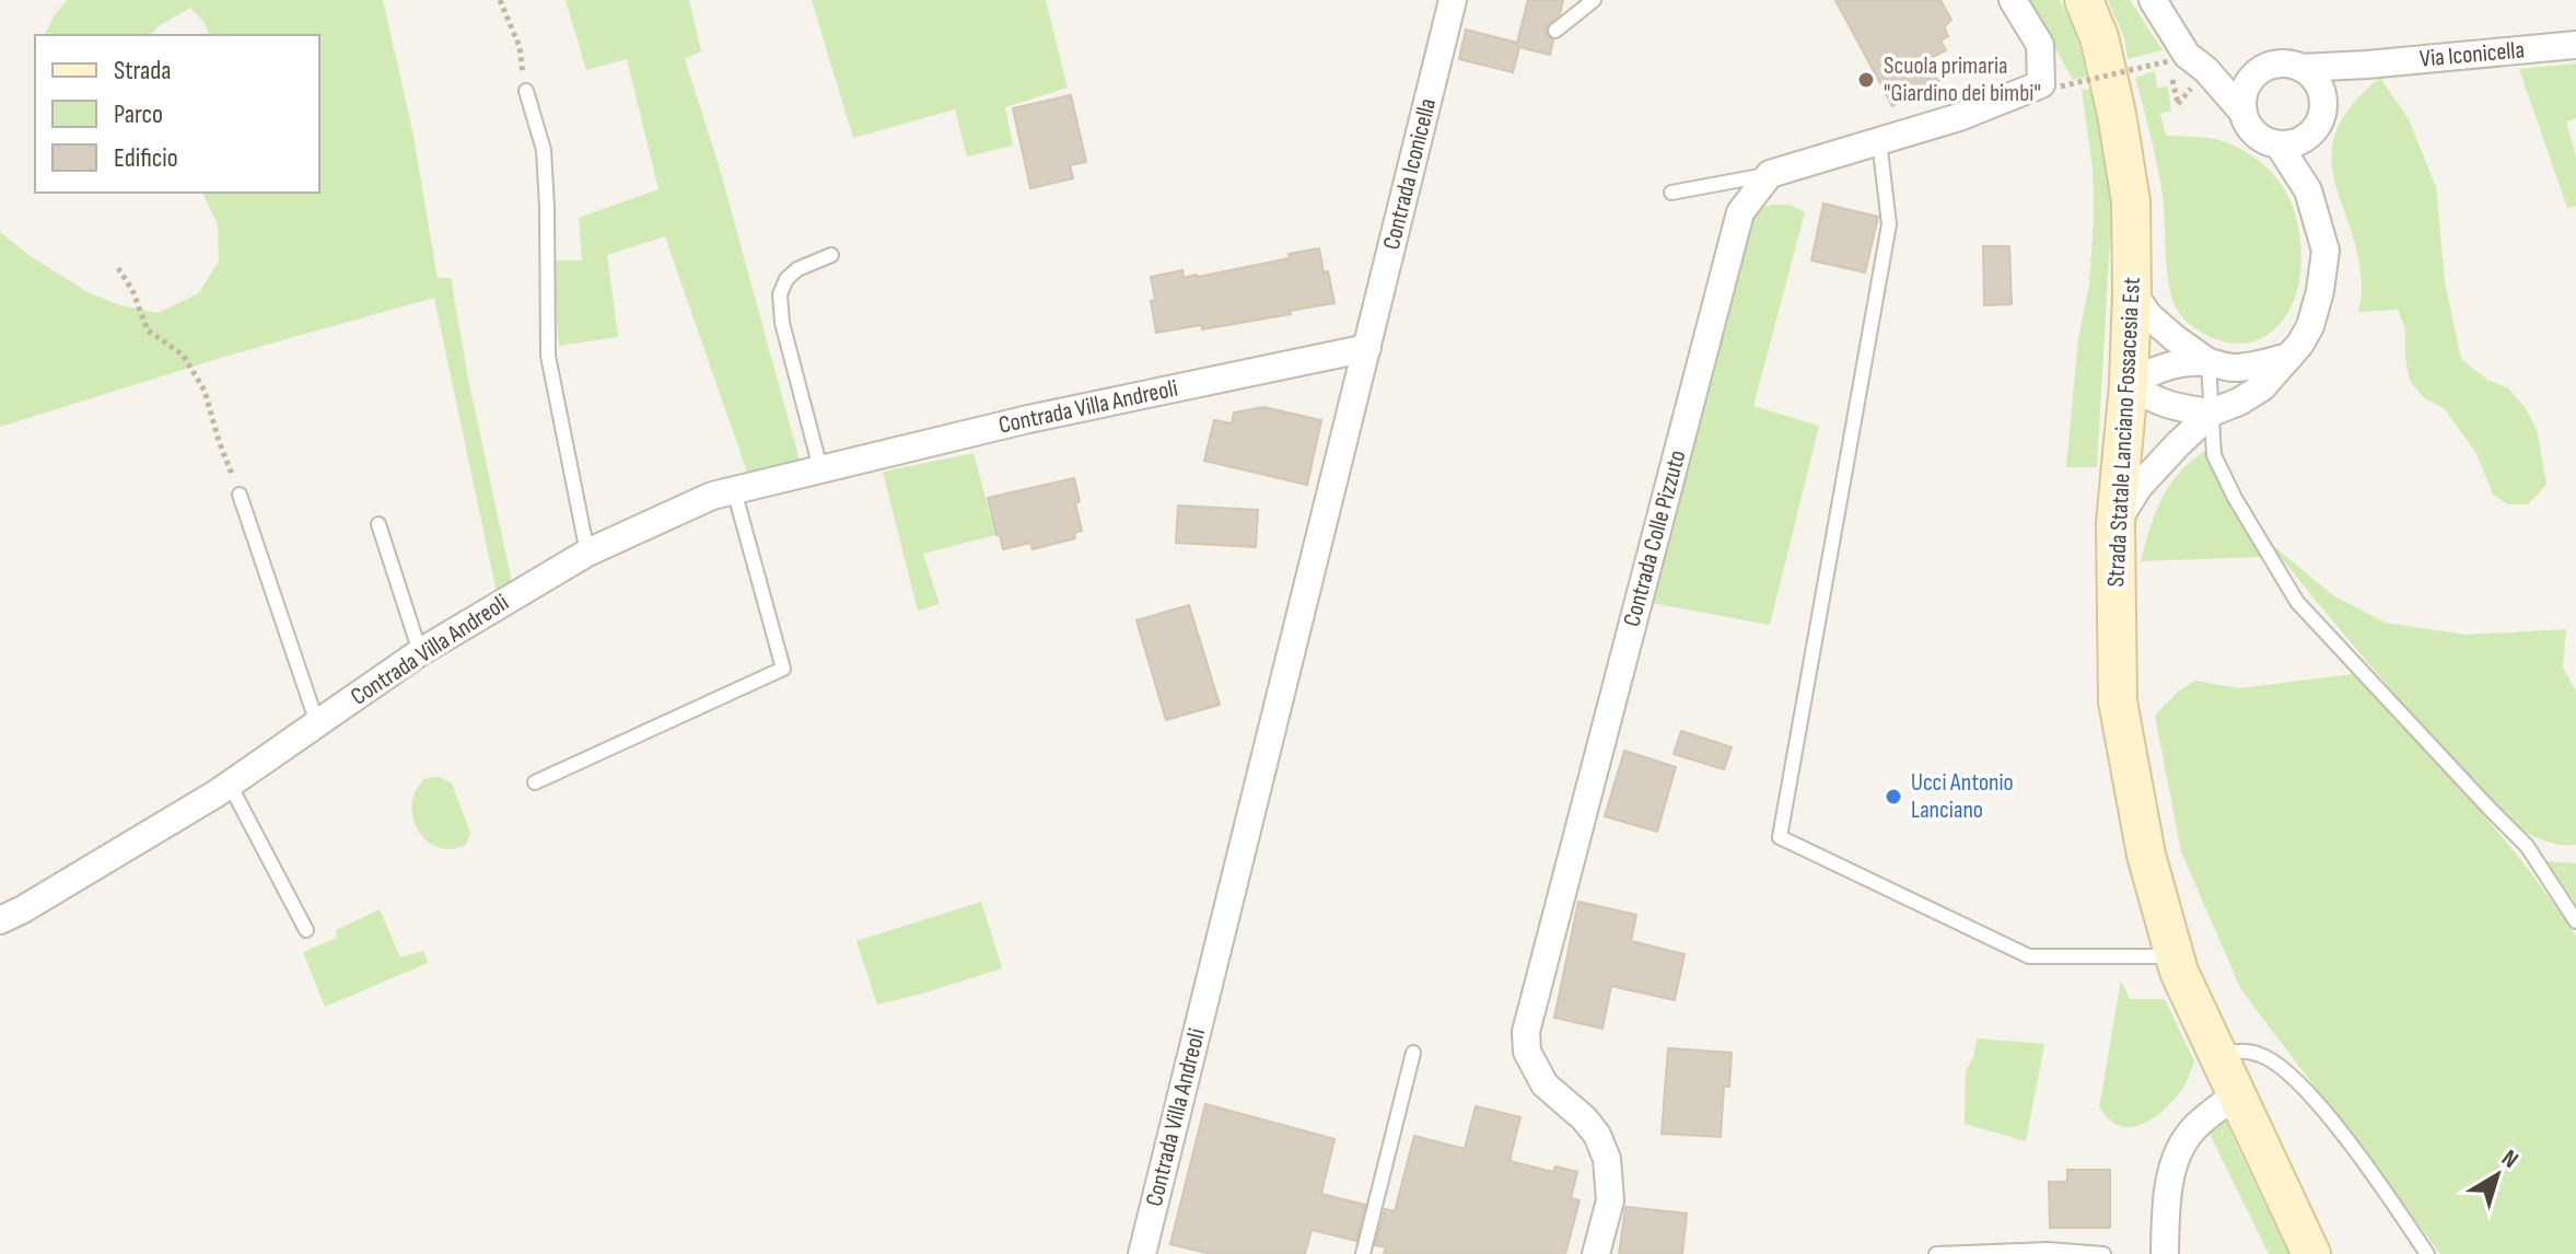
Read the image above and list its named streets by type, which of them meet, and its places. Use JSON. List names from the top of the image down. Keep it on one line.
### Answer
{"streets":{"main road":["Strada Statale Lanciano Fossacesia Est"],"street":["Via Iconicella","Contrada Iconicella","Contrada Villa Andreoli","Contrada Colle Pizzuto"]},"crossings":[["Contrada Iconicella","Contrada Villa Andreoli"]],"places":["Scuola primaria \"Giardino dei bimbi\"","Ucci Antonio Lanciano"],"legend":["Strada","Parco","Edificio"],"north":"top right"}
